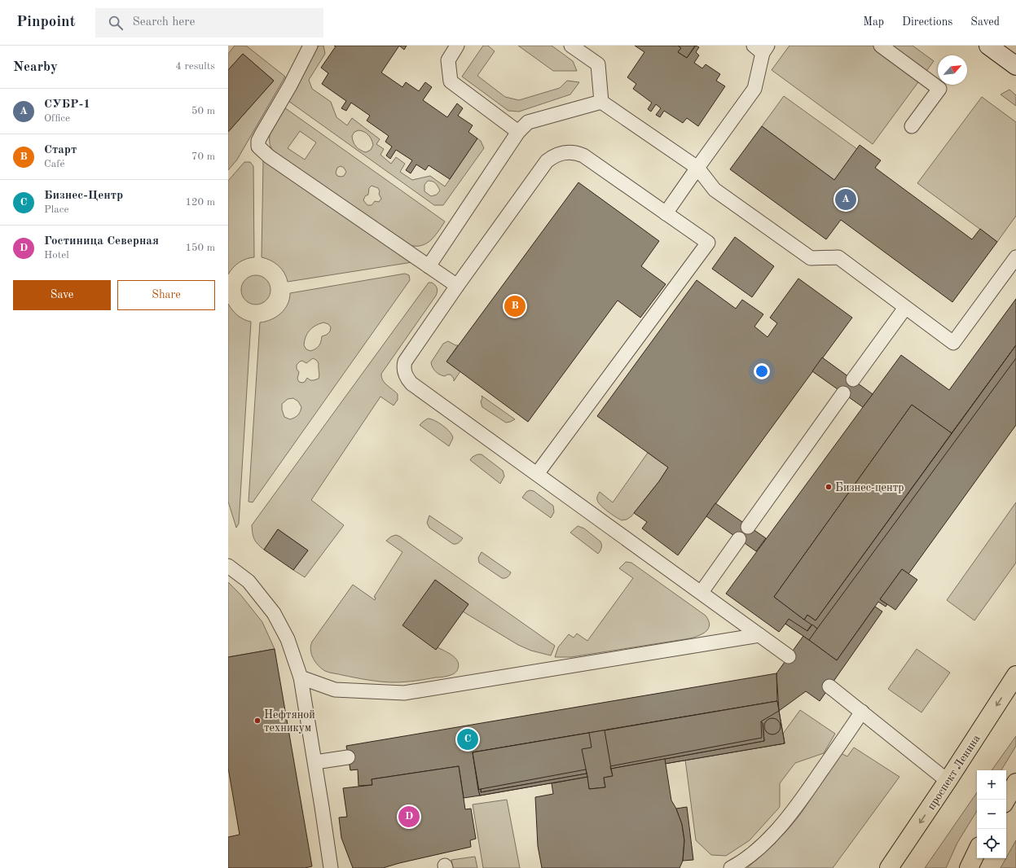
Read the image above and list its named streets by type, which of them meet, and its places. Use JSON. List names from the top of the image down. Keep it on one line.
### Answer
{"streets":{"main road":["проспект Ленина"]},"one_way":["проспект Ленина"],"places":["Бизнес-центр","Нефтяной техникум"],"north":"top right","page":{"header":"Pinpoint","search":"Search here","nav":["Map","Directions","Saved"],"heading":["Nearby","4 results"],"list":[{"mark":"A","name":"СУБР-1","note":"Office","value":"50 m"},{"mark":"B","name":"Старт","note":"Café","value":"70 m"},{"mark":"C","name":"Бизнес-Центр","note":"Place","value":"120 m"},{"mark":"D","name":"Гостиница Северная","note":"Hotel","value":"150 m"}],"pins":["A","B","C","D"],"buttons":["Save","Share"],"map_buttons":["+","−"]}}
